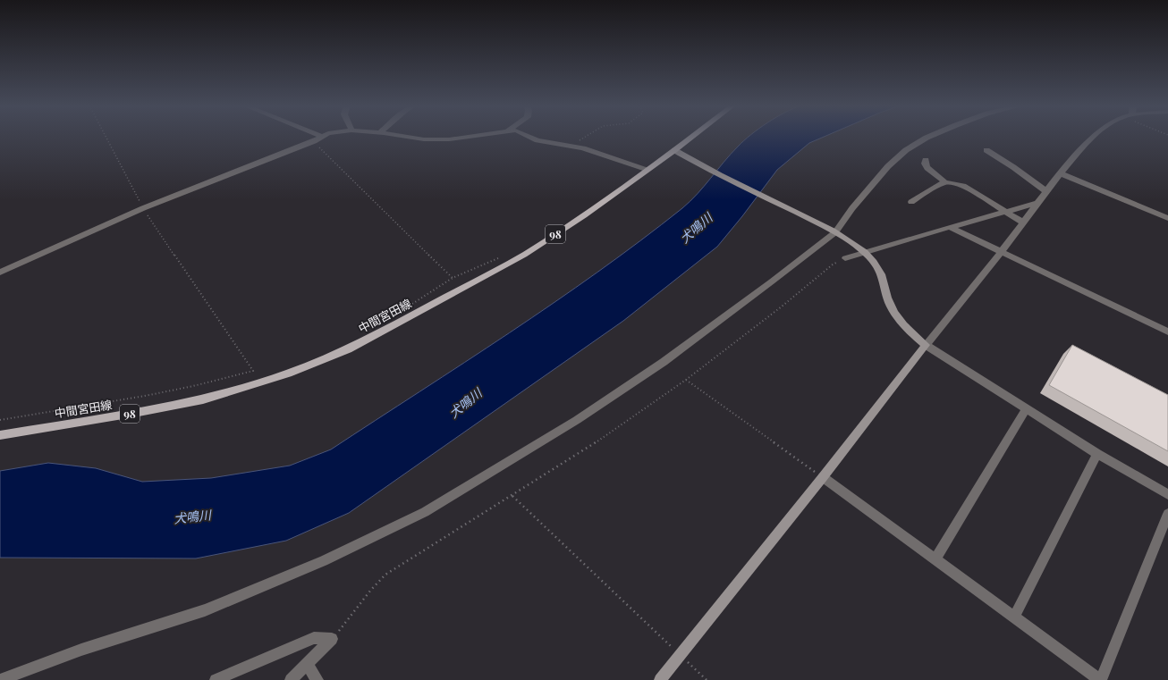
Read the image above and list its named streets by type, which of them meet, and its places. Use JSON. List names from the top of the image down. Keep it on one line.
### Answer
{"streets":{"main road":["98","中間宮田線"]},"water":["犬鳴川"]}
